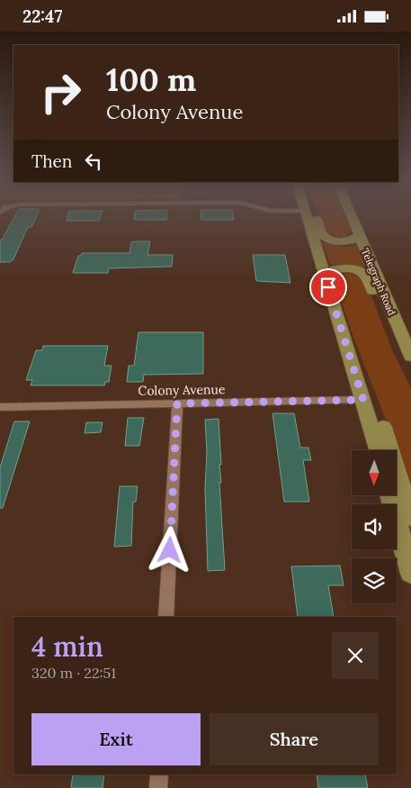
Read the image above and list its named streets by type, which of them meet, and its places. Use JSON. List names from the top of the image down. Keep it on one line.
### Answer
{"streets":{"main road":["Telegraph Road"],"street":["Colony Avenue"]},"north":"bottom","page":{"status":"22:47","turn":["100 m","Colony Avenue"],"then":"Then","heading":["4 min","320 m · 22:51"],"buttons":["Exit","Share"]}}
